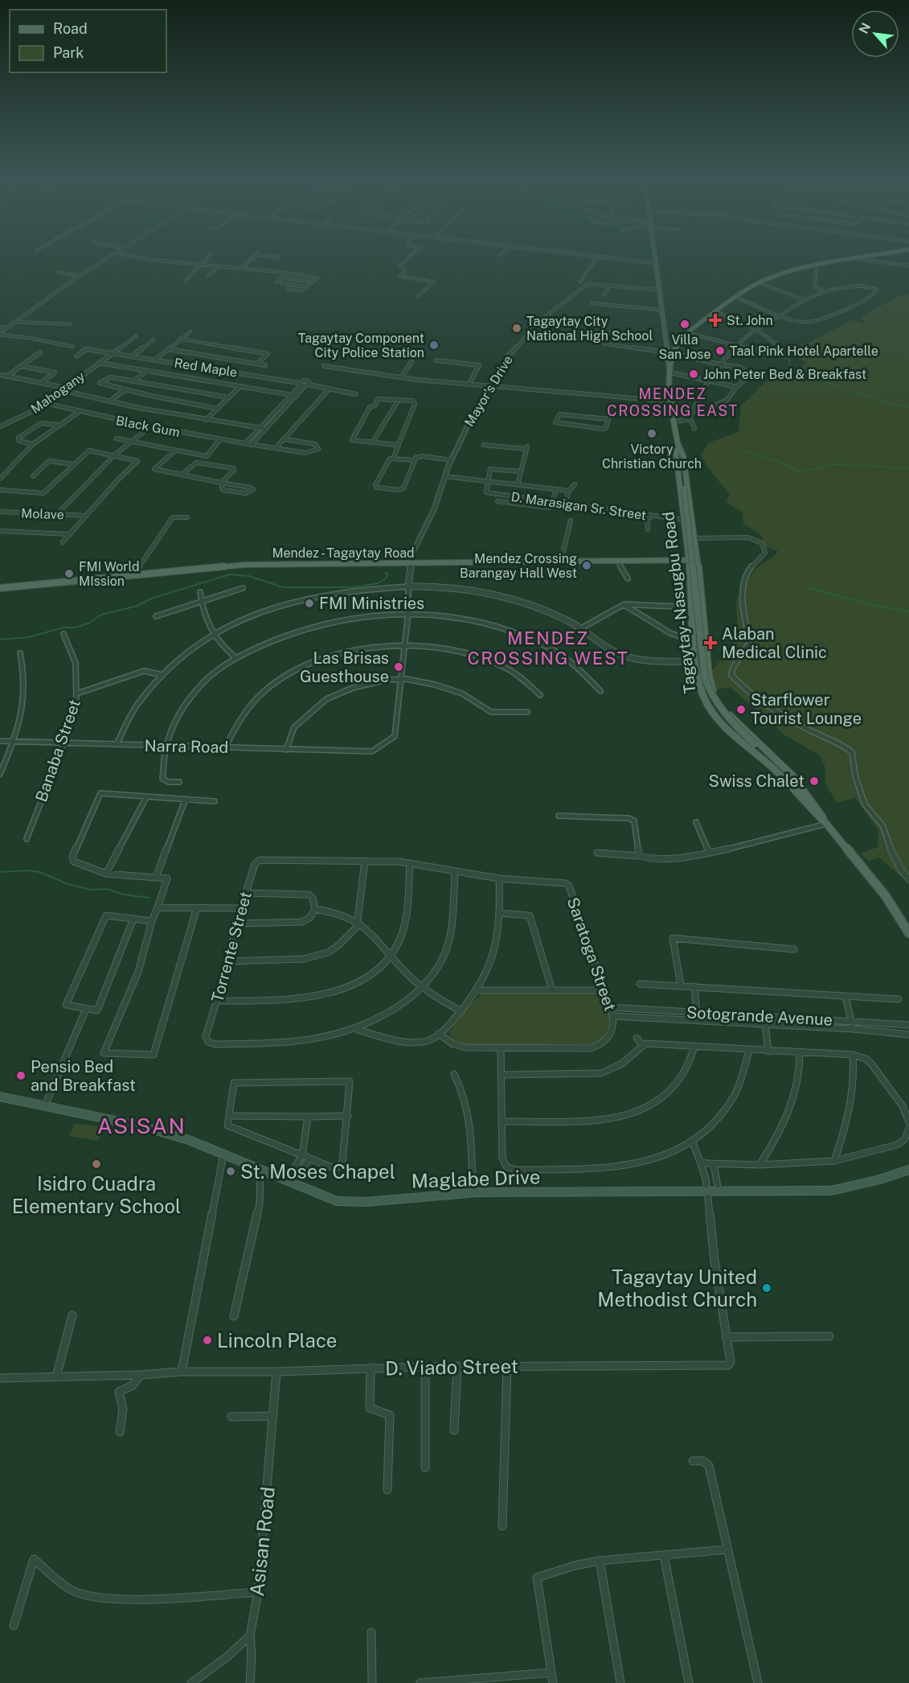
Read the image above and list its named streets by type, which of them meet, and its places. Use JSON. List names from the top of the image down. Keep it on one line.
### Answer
{"streets":{"main road":["Mendez - Tagaytay Road","Tagaytay-Nasugbu Road","Maglabe Drive"],"street":["Red Maple","Mayor's Drive","Mahogany","Black Gum","D. Marasigan Sr. Street","Molave","Narra Road","Banaba Street","Torrente Street","Saratoga Street","Sotogrande Avenue","D. Viado Street","Asisan Road"]},"crossings":[["Red Maple","Mahogany"],["Mayor's Drive","Mendez - Tagaytay Road"],["Mahogany","Black Gum"],["D. Marasigan Sr. Street","Tagaytay-Nasugbu Road"],["Mendez - Tagaytay Road","Tagaytay-Nasugbu Road"],["Narra Road","Banaba Street"],["Torrente Street","Saratoga Street"],["Saratoga Street","Sotogrande Avenue"],["Maglabe Drive","D. Viado Street"],["D. Viado Street","Asisan Road"]],"districts":["MENDEZ CROSSING EAST","MENDEZ CROSSING WEST","ASISAN"],"places":{"health":["St. John","Alaban Medical Clinic"],"other":["Villa San Jose","Tagaytay City National High School","Tagaytay Component City Police Station","Taal Pink Hotel Apartelle","John Peter Bed & Breakfast","Victory Christian Church","Mendez Crossing Barangay Hall West","FMI World MIssion","FMI Ministries","Las Brisas Guesthouse","Starflower Tourist Lounge","Swiss Chalet","Pensio Bed and Breakfast","Isidro Cuadra Elementary School","St. Moses Chapel","Tagaytay United Methodist Church","Lincoln Place"]},"legend":["Road","Park"],"north":"top left"}
